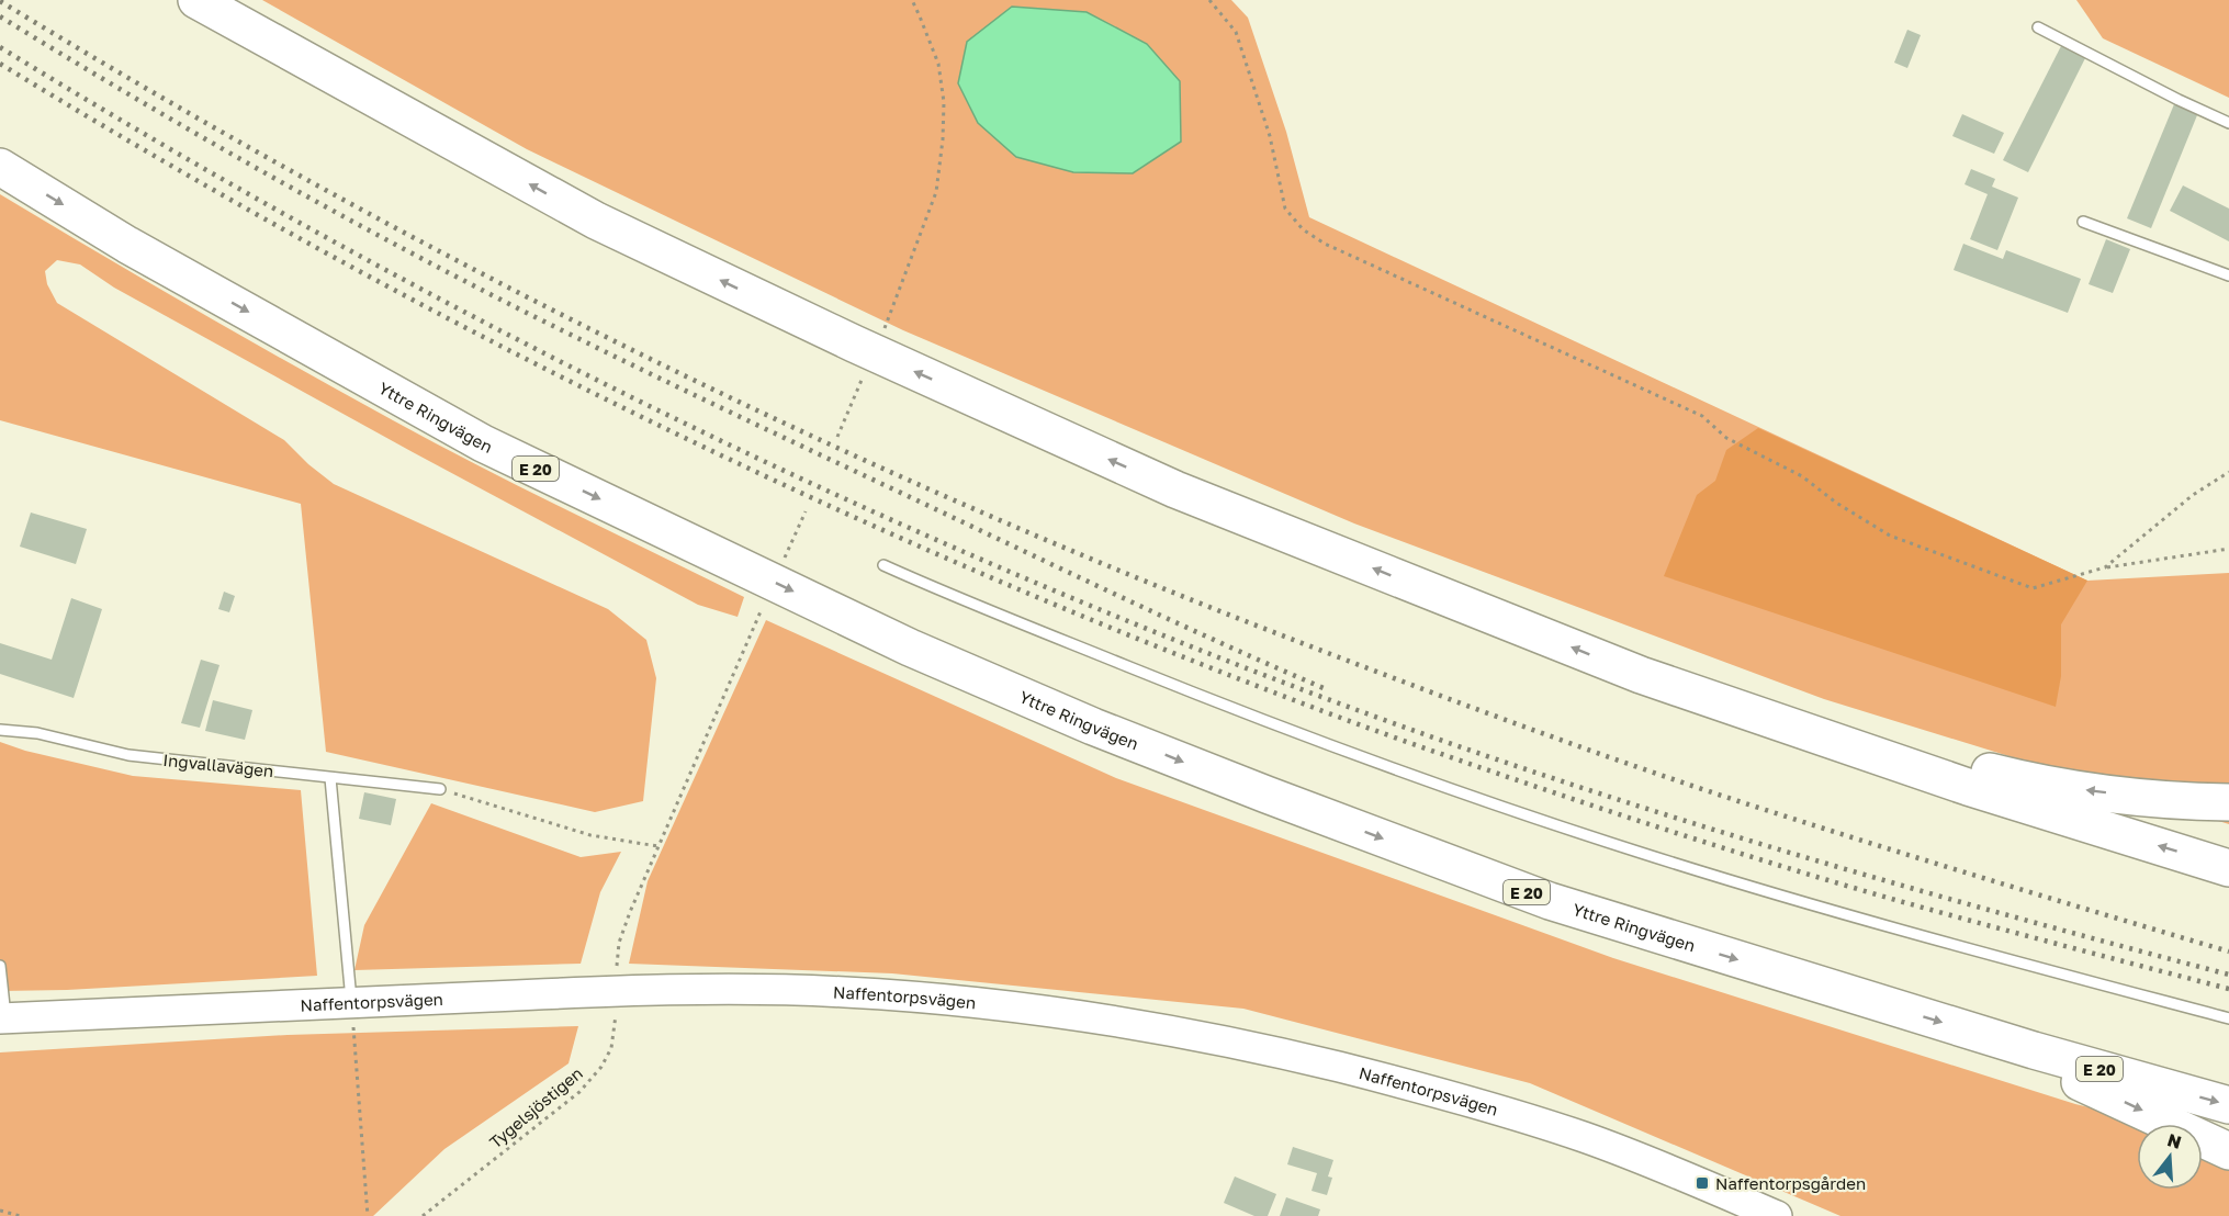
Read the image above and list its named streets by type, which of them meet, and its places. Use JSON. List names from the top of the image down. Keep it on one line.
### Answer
{"streets":{"highway":["Yttre Ringvägen","E 20"],"street":["Naffentorpsvägen"],"lane":["Ingvallavägen"],"path":["Tygelsjöstigen"]},"crossings":[["Naffentorpsvägen","Tygelsjöstigen"]],"places":{"transit":["Naffentorpsgården"]},"north":"top"}
